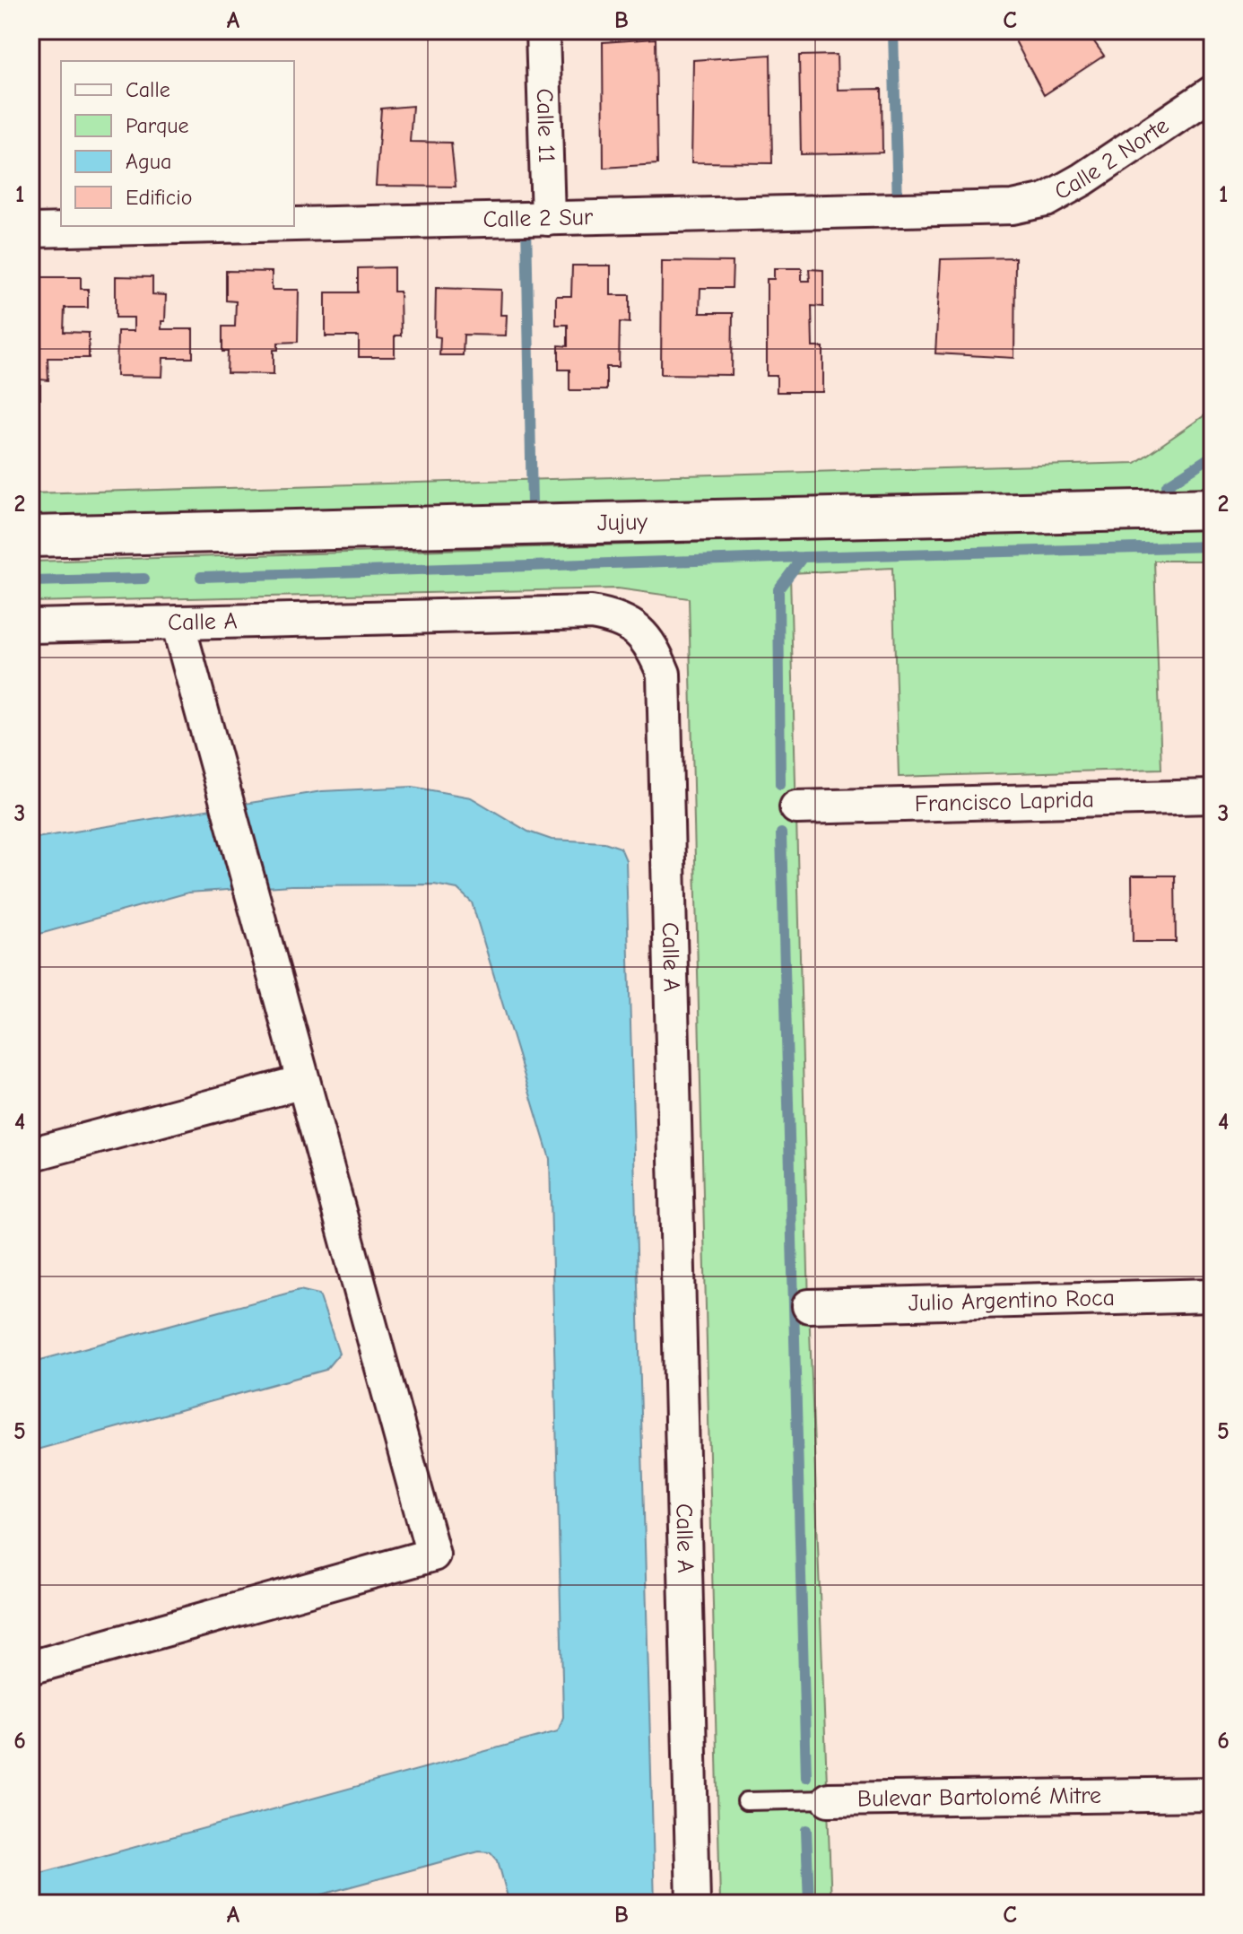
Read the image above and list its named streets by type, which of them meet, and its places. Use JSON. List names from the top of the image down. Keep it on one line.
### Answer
{"streets":{"street":["Calle 11","Calle 2 Norte","Calle 2 Sur","Jujuy","Calle A","Francisco Laprida","Julio Argentino Roca","Bulevar Bartolomé Mitre"]},"crossings":[["Calle 11","Calle 2 Sur"],["Calle 2 Norte","Calle 2 Sur"]],"legend":["Calle","Parque","Agua","Edificio"],"grid":{"columns":["A","B","C"],"rows":["1","2","3","4","5","6"]}}
